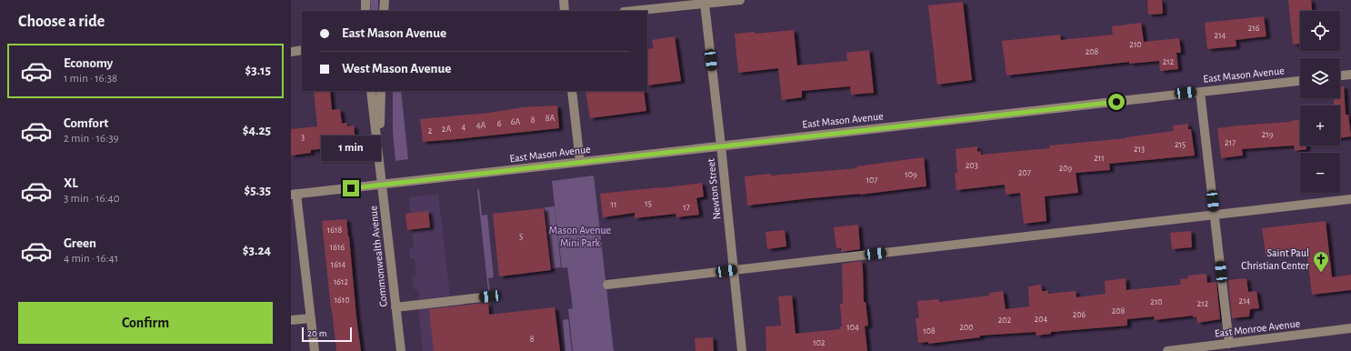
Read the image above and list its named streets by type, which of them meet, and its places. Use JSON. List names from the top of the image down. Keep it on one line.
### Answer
{"streets":{"street":["East Mason Avenue","Newton Street","Commonwealth Avenue","East Monroe Avenue"]},"crossings":[["East Mason Avenue","Newton Street"],["East Mason Avenue","Commonwealth Avenue"]],"parks":["Mason Avenue Mini Park"],"places":{"church":["Saint Paul Christian Center"]},"house_numbers":["216","214","210","208","212","8A","8","6A","6","4A","4","2A","2","219","3","217","215","213","211","203","209","207","109","107","15","11","17","1618","5","1616","1614","1612","1610","214","210","212","208","206","204","202","104","200","108","8","102"],"scale_bar":"20 m","page":{"heading":"Choose a ride","map_buttons":["+","−"],"banner":["East Mason Avenue","West Mason Avenue"],"list":[{"name":"Economy","note":"1 min · 16:38","value":"$3.15"},{"name":"Comfort","note":"2 min · 16:39","value":"$4.25"},{"name":"XL","note":"3 min · 16:40","value":"$5.35"},{"name":"Green","note":"4 min · 16:41","value":"$3.24"}],"bubble":"1 min","buttons":"Confirm","scale":"20 m"}}
